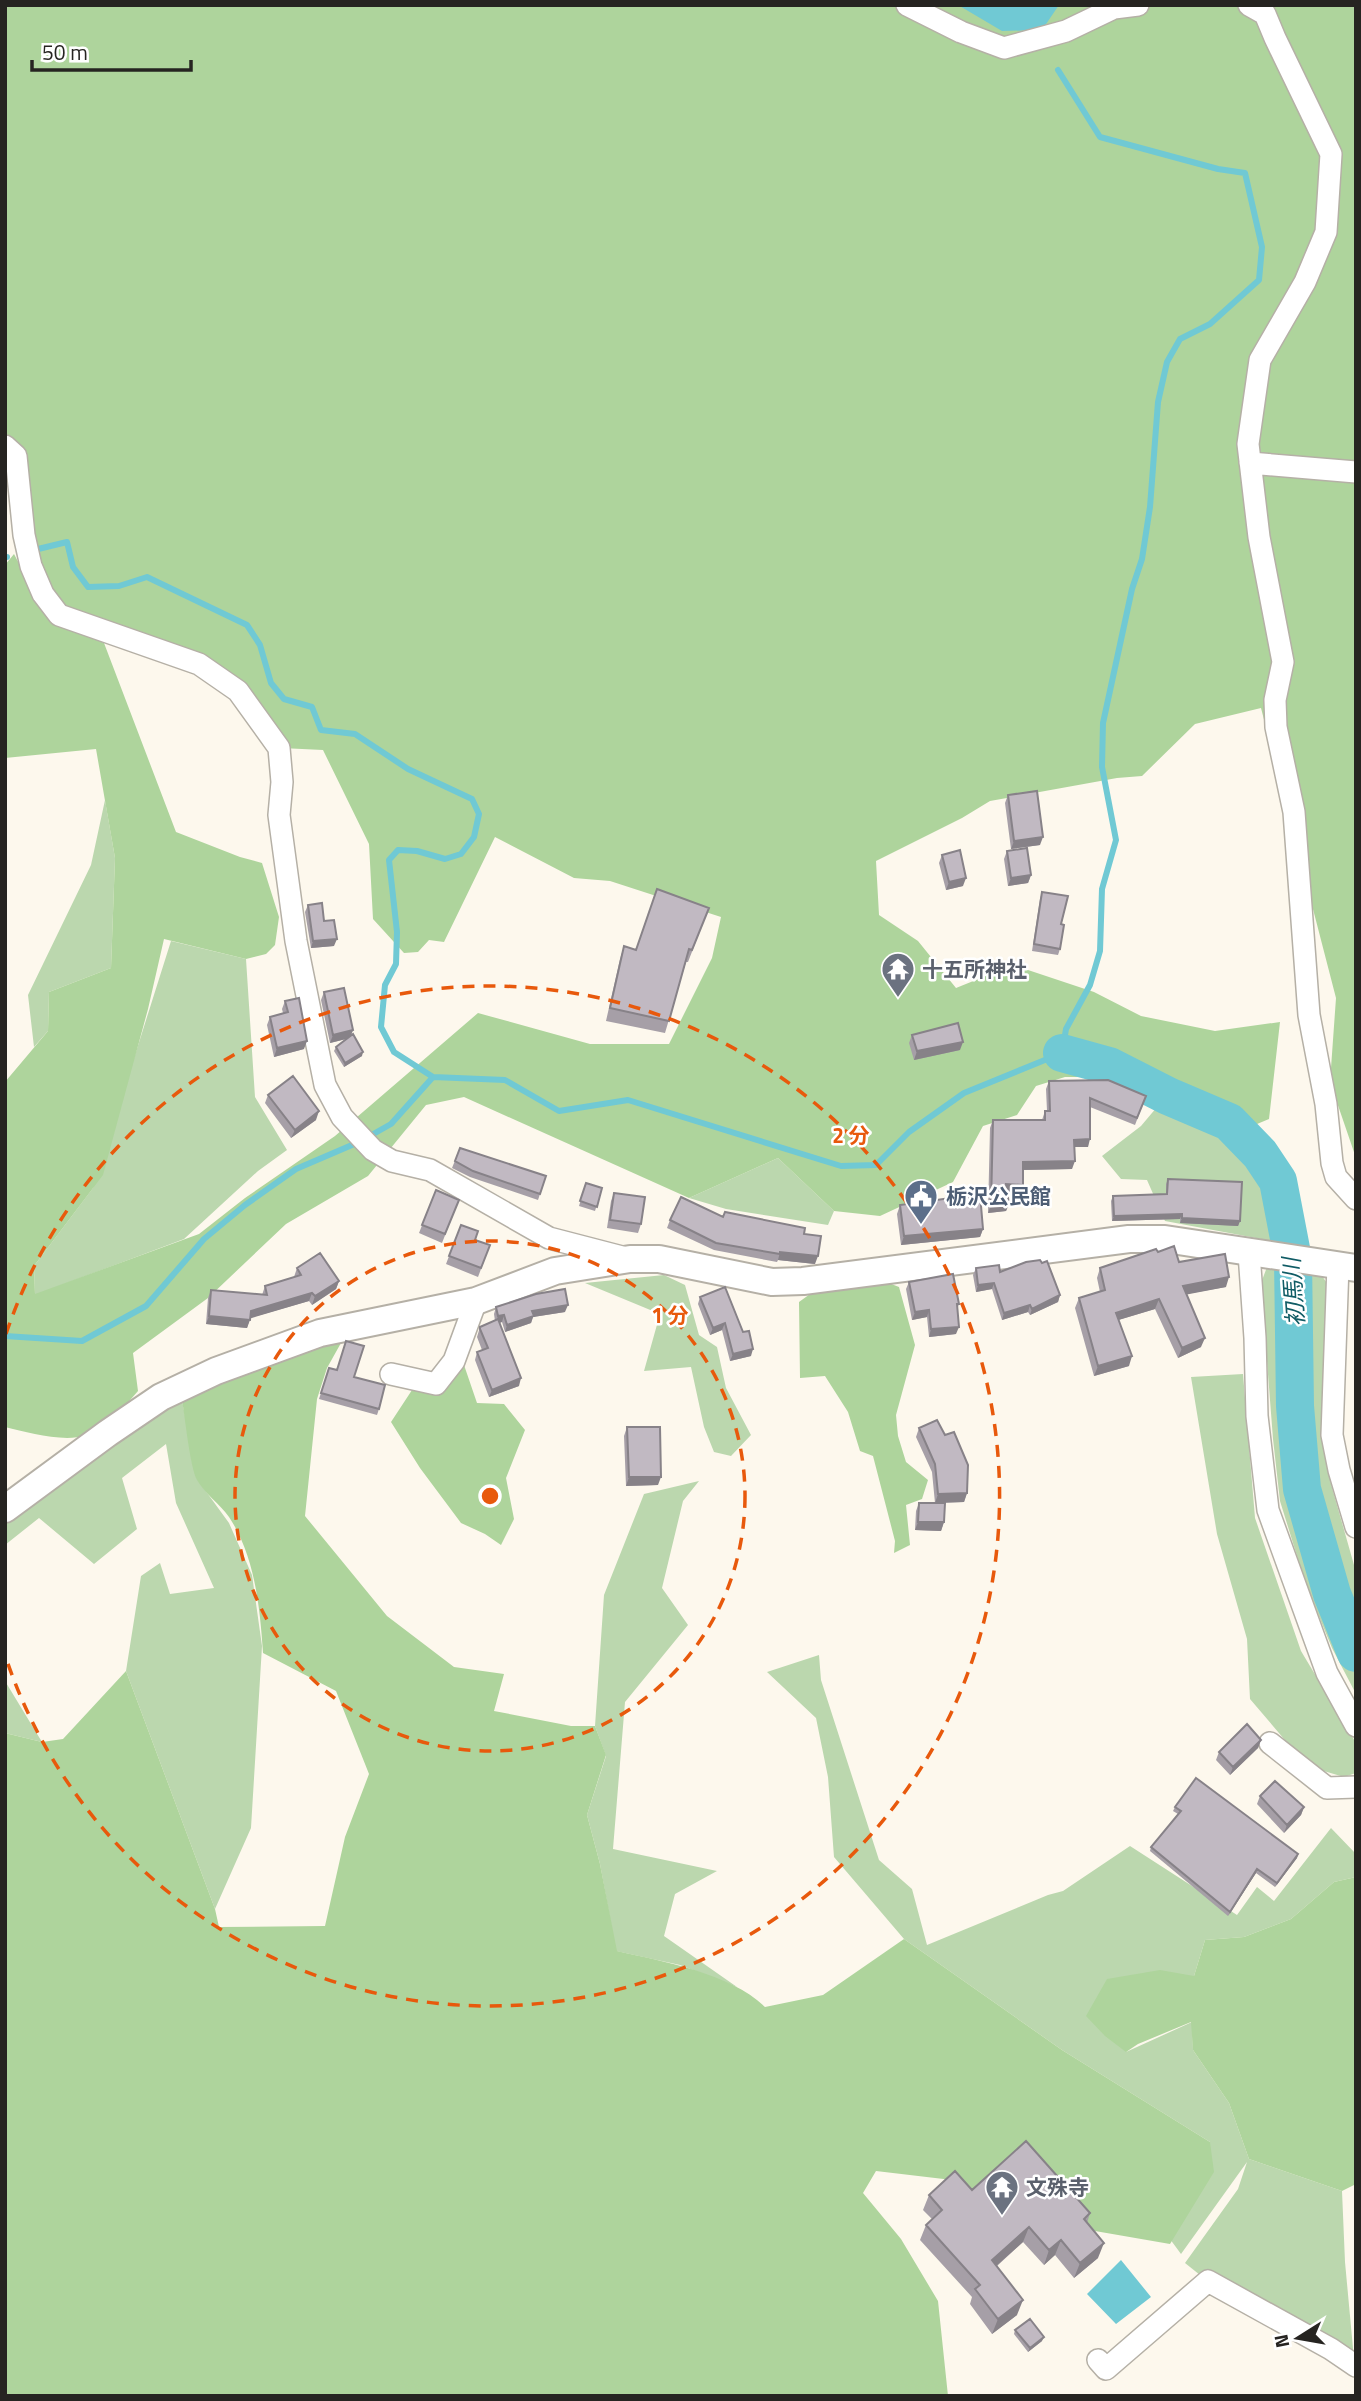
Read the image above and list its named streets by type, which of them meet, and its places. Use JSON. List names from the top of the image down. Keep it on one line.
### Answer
{"water":["初馬川"],"places":{"temple":["十五所神社","文殊寺"],"public building":["栃沢公民館"]},"scale_bar":"50 m","north":"left","rings":["2 分","1 分"]}
